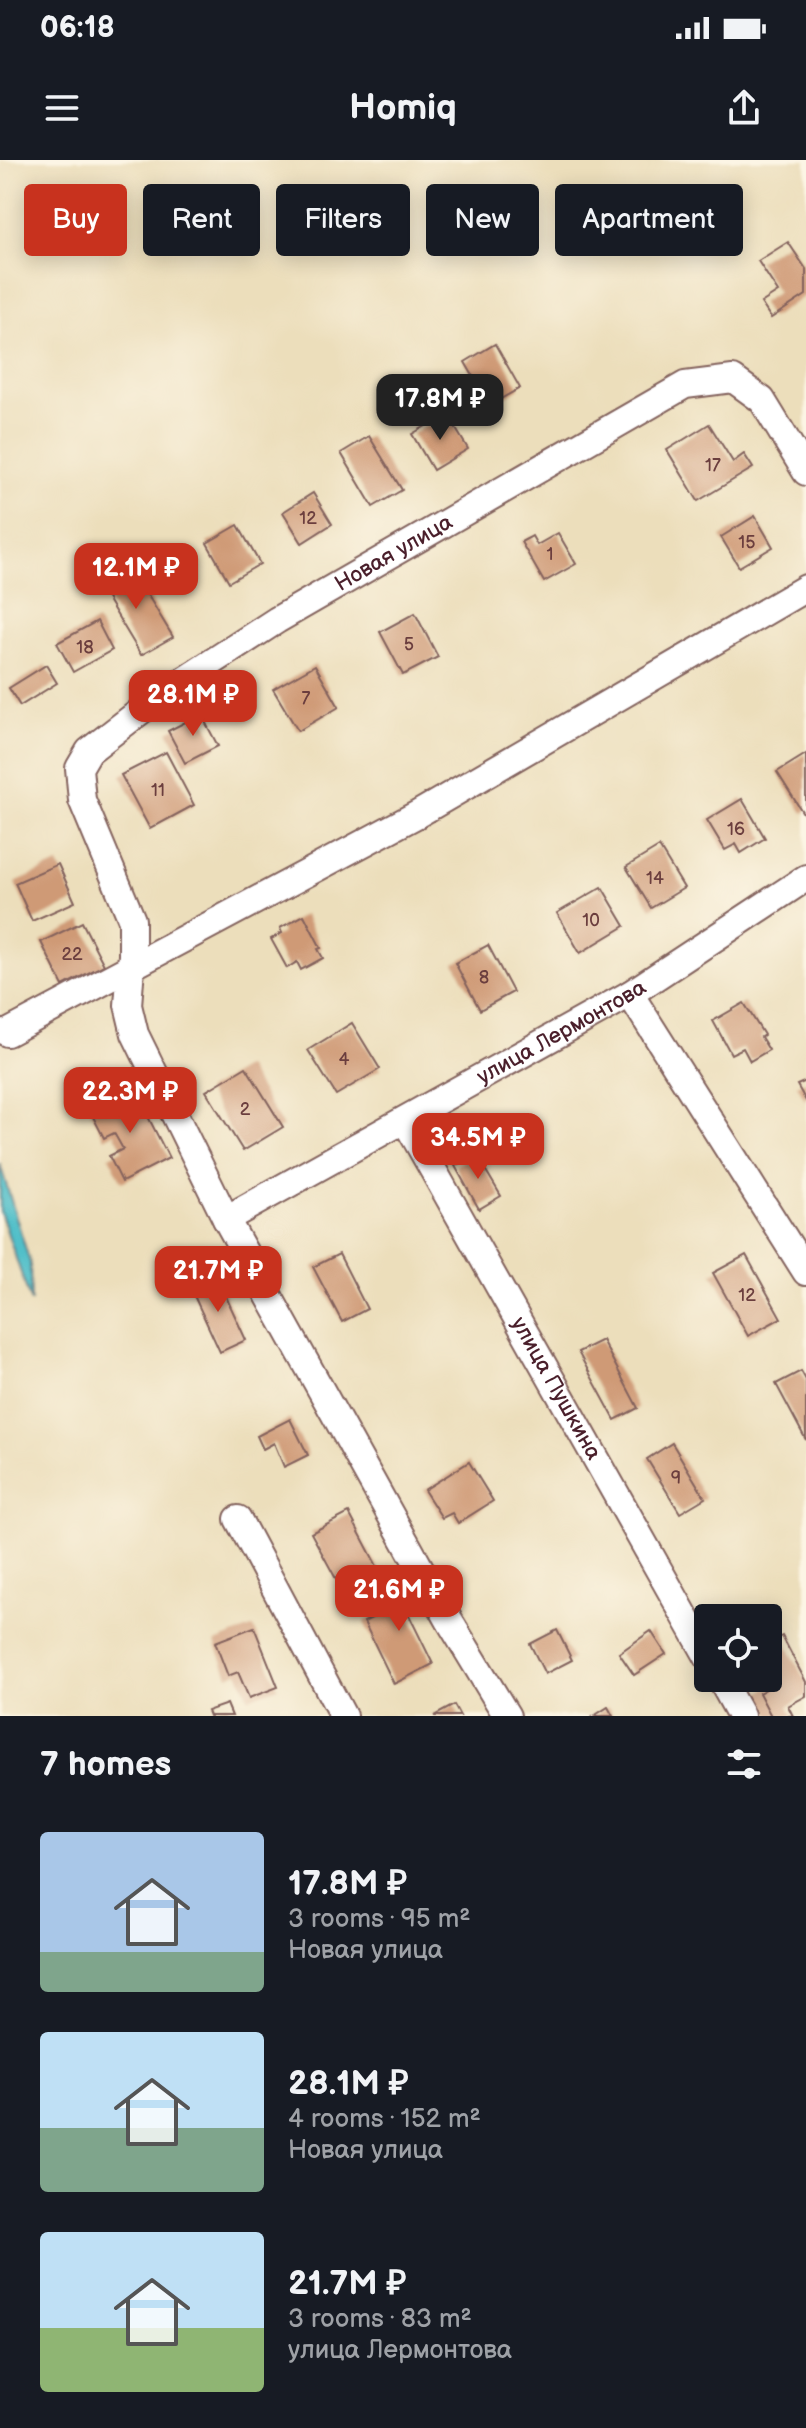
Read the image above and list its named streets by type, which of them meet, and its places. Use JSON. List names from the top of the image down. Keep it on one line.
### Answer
{"streets":{"street":["Новая улица","улица Лермонтова","улица Пушкина"]},"crossings":[["улица Лермонтова","улица Пушкина"]],"house_numbers":["17","12","15","1","5","18","7","11","16","14","10","22","8","4","2","12","9"],"page":{"status":"06:18","header":"Homiq","chip":["Buy","Rent","Filters","New","Apartment"],"price":["17.8M ₽","12.1M ₽","28.1M ₽","22.3M ₽","34.5M ₽","21.7M ₽","21.6M ₽"],"heading":"7 homes","list":[{"name":"17.8M ₽","note":"3 rooms · 95 m² · Новая улица"},{"name":"28.1M ₽","note":"4 rooms · 152 m² · Новая улица"},{"name":"21.7M ₽","note":"3 rooms · 83 m² · улица Лермонтова"}]}}
